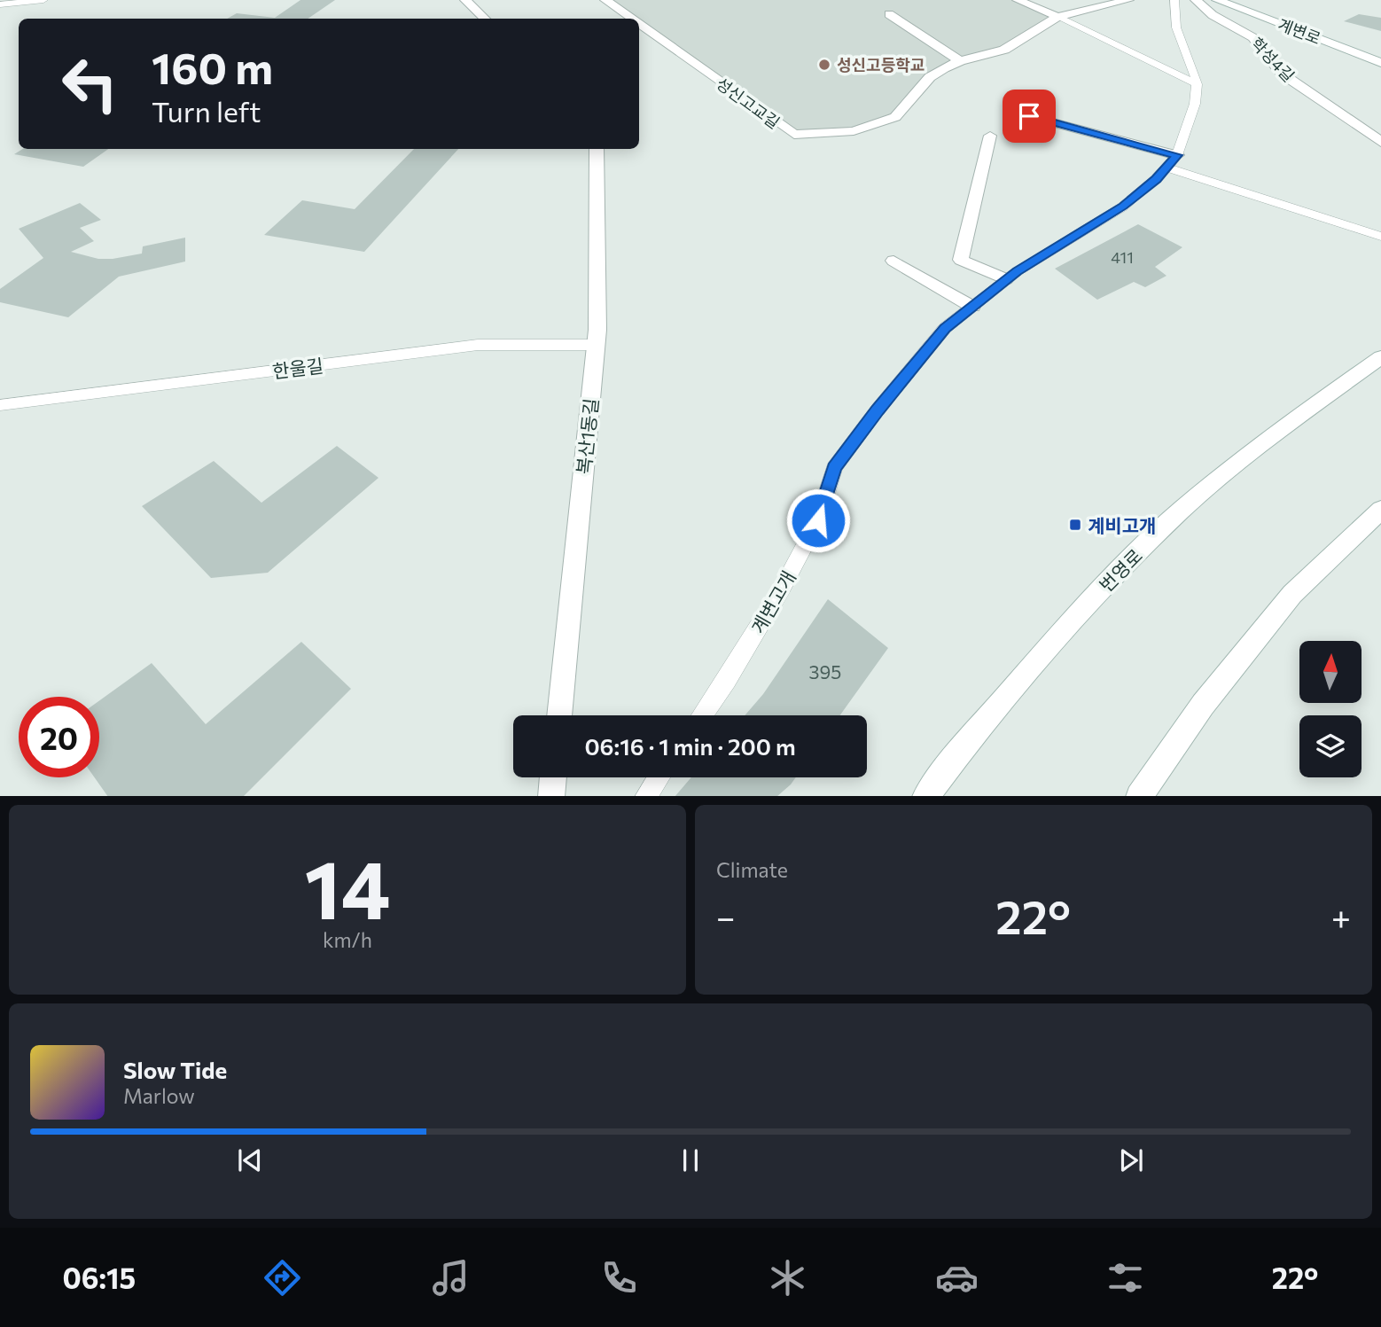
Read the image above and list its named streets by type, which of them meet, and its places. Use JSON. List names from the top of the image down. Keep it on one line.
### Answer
{"streets":{"street":["계변로","학성4길","성신고교길","복산1동길","번영로"],"lane":["한울길","계변고개"]},"crossings":[["한울길","복산1동길"]],"places":{"other":["성신고등학교"],"transit":["계비고개"]},"house_numbers":["411","395"],"north":"top","page":{"turn":["160 m","Turn left"],"limit":"20","trip":"06:16 · 1 min · 200 m","tile":[["14","km/h"],"Climate"],"heat":["−","22°","+"],"song":["Slow Tide","Marlow"],"tabs":["06:15","22°"]}}
